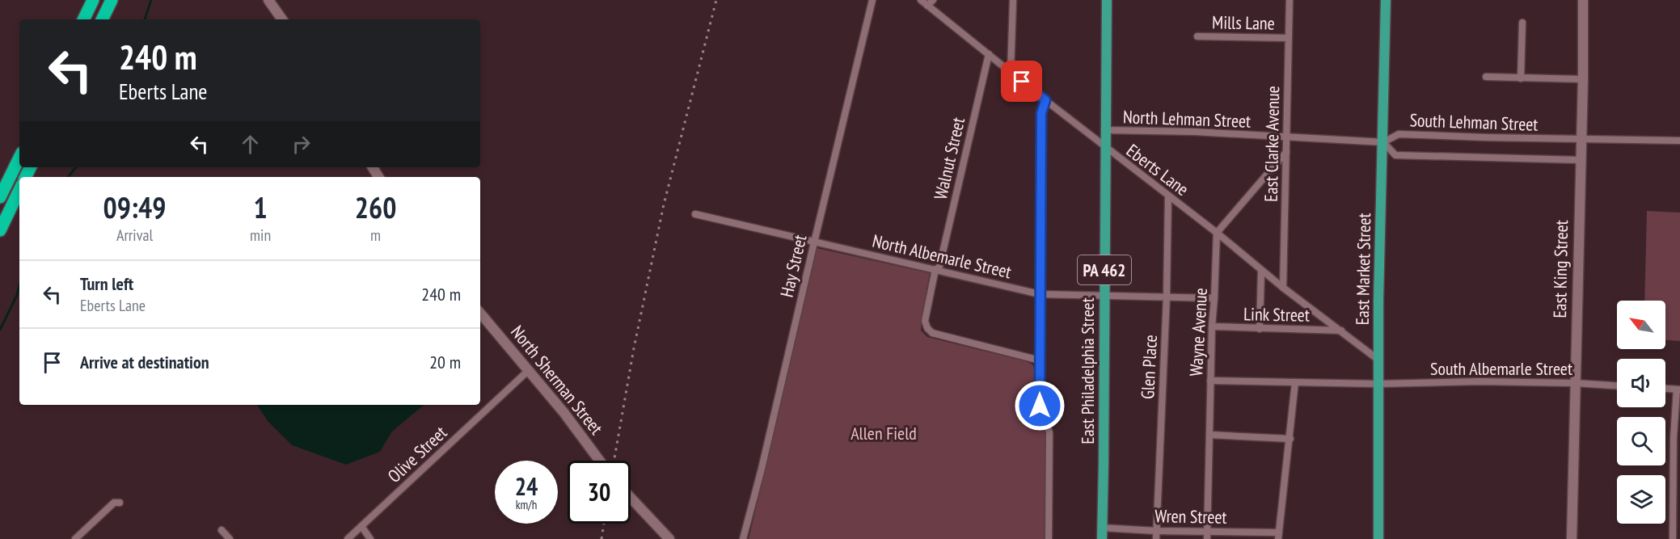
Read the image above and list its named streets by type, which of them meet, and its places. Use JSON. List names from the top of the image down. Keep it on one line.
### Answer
{"streets":{"main road":["East Market Street","PA 462","East Philadelphia Street"],"street":["Mills Lane","North Lehman Street","South Lehman Street","East Clarke Avenue","Walnut Street","Eberts Lane","North Albemarle Street","Hay Street","East King Street","Link Street","Wayne Avenue","Glen Place","South Albemarle Street","North Sherman Street","Olive Street","Wren Street"]},"crossings":[["Mills Lane","East Clarke Avenue"],["North Lehman Street","South Lehman Street"],["North Lehman Street","East Clarke Avenue"],["North Lehman Street","East Market Street"],["North Lehman Street","East Philadelphia Street"],["South Lehman Street","East Market Street"],["South Lehman Street","East King Street"],["East Clarke Avenue","Eberts Lane"],["Walnut Street","Eberts Lane"],["Walnut Street","North Albemarle Street"],["Eberts Lane","East Market Street"],["Eberts Lane","Link Street"],["Eberts Lane","Wayne Avenue"],["Eberts Lane","Glen Place"],["Eberts Lane","East Philadelphia Street"],["North Albemarle Street","Hay Street"],["North Albemarle Street","Wayne Avenue"],["North Albemarle Street","Glen Place"],["North Albemarle Street","East Philadelphia Street"],["East Market Street","South Albemarle Street"],["East King Street","South Albemarle Street"],["Link Street","Wayne Avenue"],["Wayne Avenue","Wren Street"],["Glen Place","Wren Street"],["East Philadelphia Street","Wren Street"],["North Sherman Street","Olive Street"]],"parks":["Allen Field"],"north":"top left","page":{"turn":["240 m","Eberts Lane"],"eta":["09:49","Arrival","1","min","260","m"],"list":[{"name":"Turn left","note":"Eberts Lane","value":"240 m"},{"name":"Arrive at destination","value":"20 m"}],"speed":"24 km/h","limit":"30"}}
